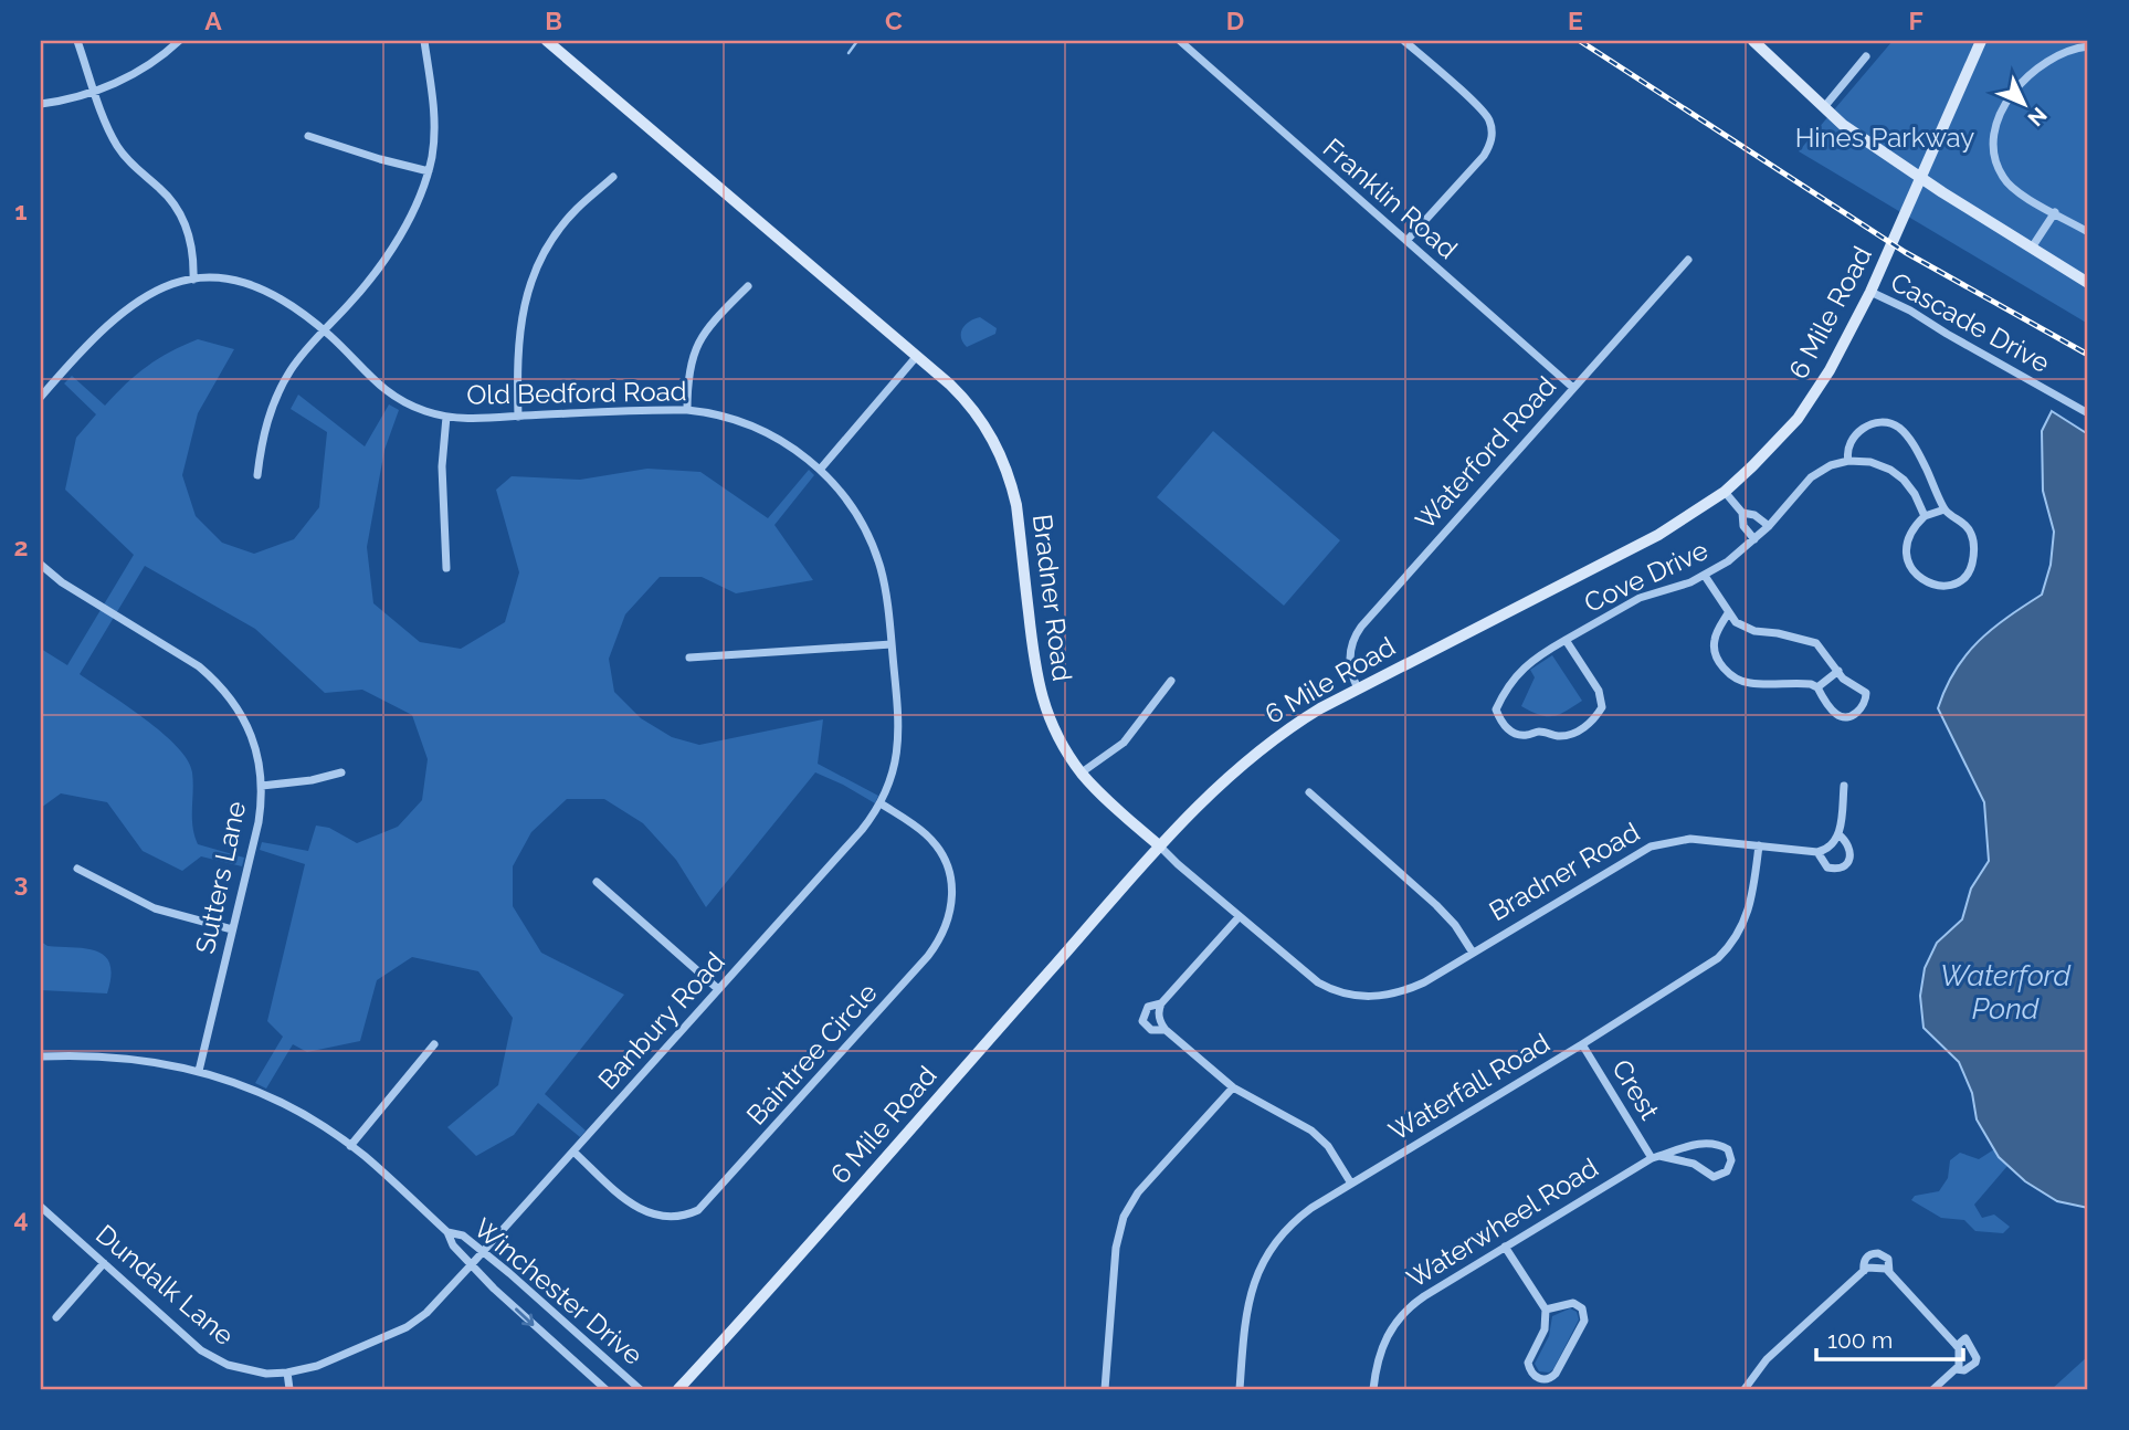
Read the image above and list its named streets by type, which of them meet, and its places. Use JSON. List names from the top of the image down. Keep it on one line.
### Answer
{"streets":{"street":["Franklin Road","6 Mile Road","Cascade Drive","Old Bedford Road","Waterford Road","Cove Drive","Bradner Road","Sutters Lane","Banbury Road","Baintree Circle","Waterfall Road","Crest","Waterwheel Road","Dundalk Lane","Winchester Drive"]},"crossings":[["Franklin Road","Waterford Road"],["6 Mile Road","Cascade Drive"],["6 Mile Road","Waterford Road"],["6 Mile Road","Bradner Road"],["Old Bedford Road","Banbury Road"],["Old Bedford Road","Baintree Circle"],["Bradner Road","Waterfall Road"],["Sutters Lane","Winchester Drive"],["Banbury Road","Baintree Circle"],["Banbury Road","Dundalk Lane"],["Banbury Road","Winchester Drive"],["Waterfall Road","Crest"],["Crest","Waterwheel Road"],["Dundalk Lane","Winchester Drive"]],"water":["Waterford Pond"],"parks":["Hines Parkway"],"scale_bar":"100 m","north":"bottom right","grid":{"columns":["A","B","C","D","E","F"],"rows":["1","2","3","4"]}}
